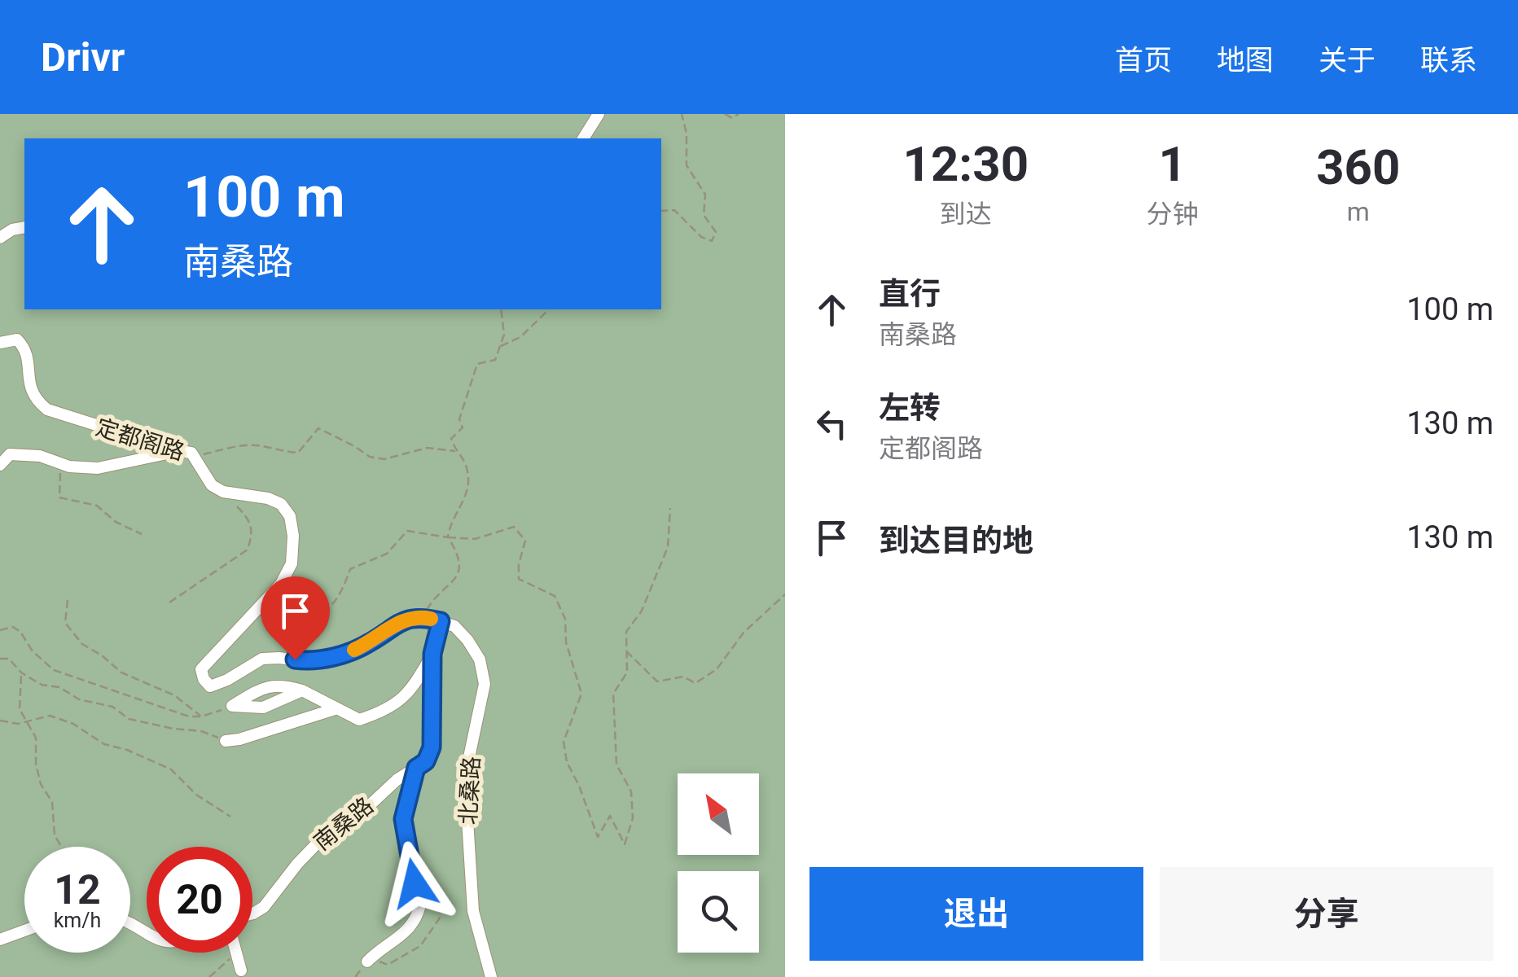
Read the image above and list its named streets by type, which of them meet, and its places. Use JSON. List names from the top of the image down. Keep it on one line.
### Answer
{"streets":{"street":["定都阁路","北桑路","南桑路"]},"crossings":[["北桑路","南桑路"]],"north":"top left","page":{"header":"Drivr","nav":["首页","地图","关于","联系"],"eta":["12:30","到达","1","分钟","360","m"],"turn":["100 m","南桑路"],"list":[{"name":"直行","note":"南桑路","value":"100 m"},{"name":"左转","note":"定都阁路","value":"130 m"},{"name":"到达目的地","value":"130 m"}],"speed":"12 km/h","limit":"20","buttons":["退出","分享"]}}
